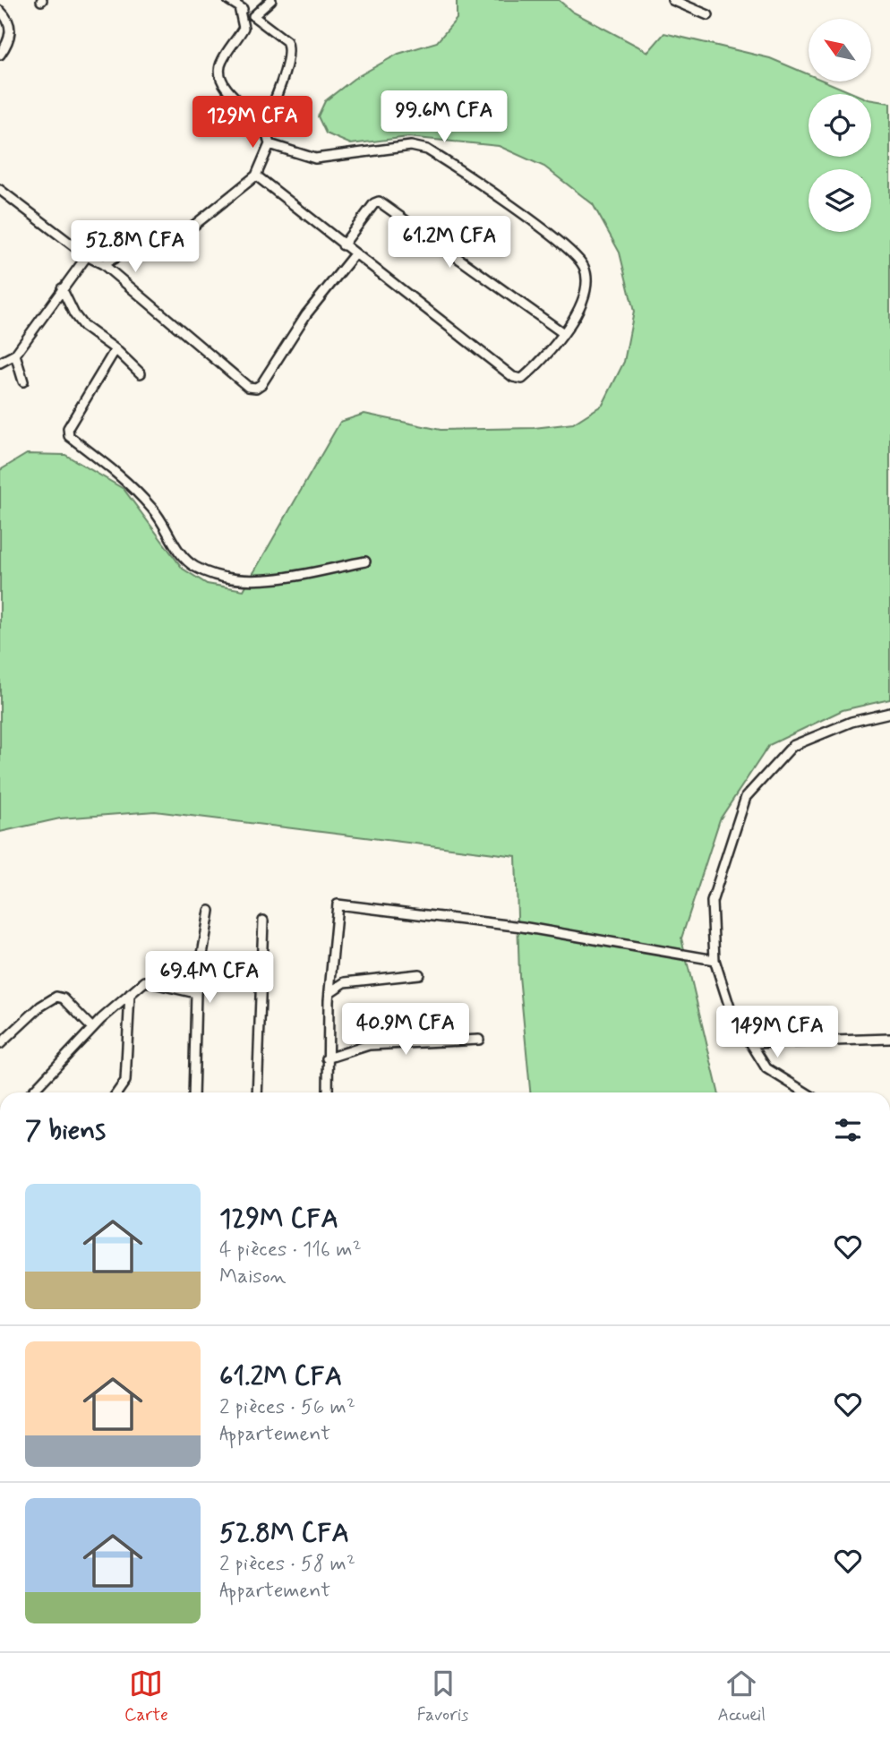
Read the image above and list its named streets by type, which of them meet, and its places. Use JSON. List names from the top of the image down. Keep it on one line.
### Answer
{"north":"top left","page":{"price":["99.6M CFA","129M CFA","61.2M CFA","52.8M CFA","69.4M CFA","40.9M CFA","149M CFA"],"heading":"7 biens","list":[{"name":"129M CFA","note":"4 pièces · 116 m² · Maison"},{"name":"61.2M CFA","note":"2 pièces · 56 m² · Appartement"},{"name":"52.8M CFA","note":"2 pièces · 58 m² · Appartement"}],"tabs":["Carte","Favoris","Accueil"]}}
